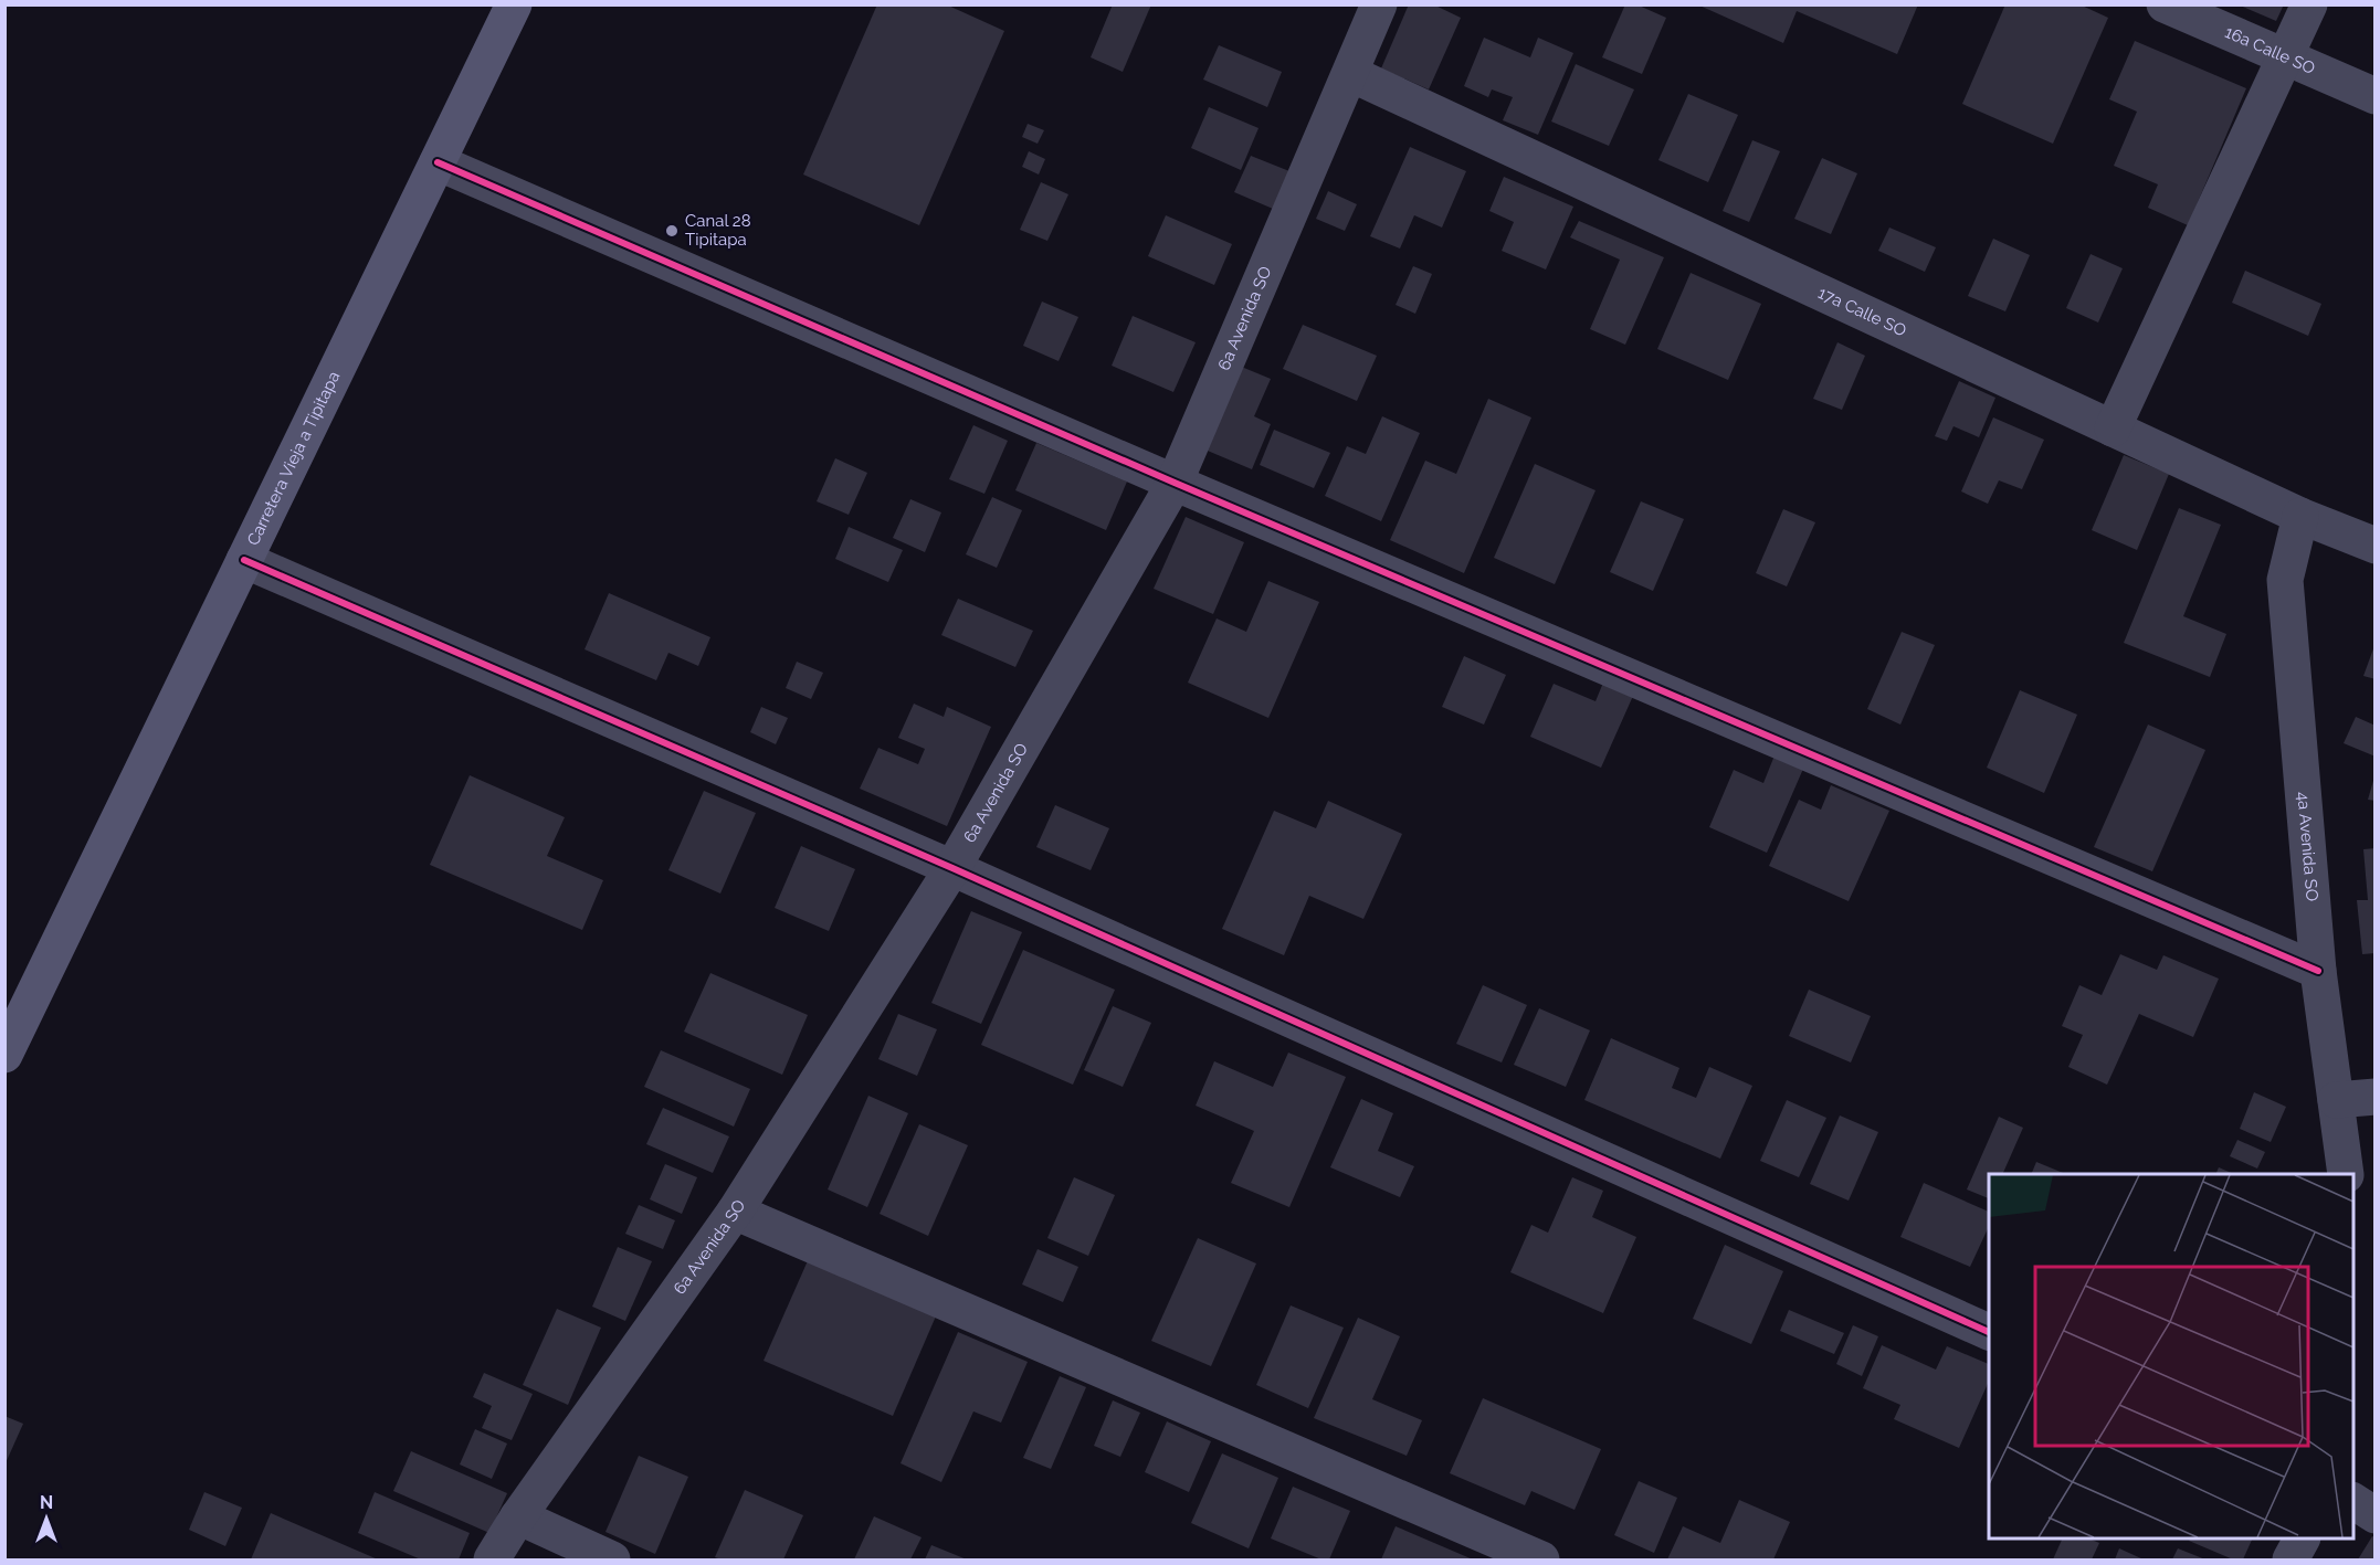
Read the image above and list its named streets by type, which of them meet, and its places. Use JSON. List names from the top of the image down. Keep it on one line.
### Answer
{"streets":{"main road":["Carretera Vieja a Tipitapa"],"street":["16a Calle SO","17a Calle SO","6a Avenida SO","4a Avenida SO"]},"crossings":[["17a Calle SO","6a Avenida SO"],["17a Calle SO","4a Avenida SO"]],"places":["Canal 28 Tipitapa"],"north":"top"}
